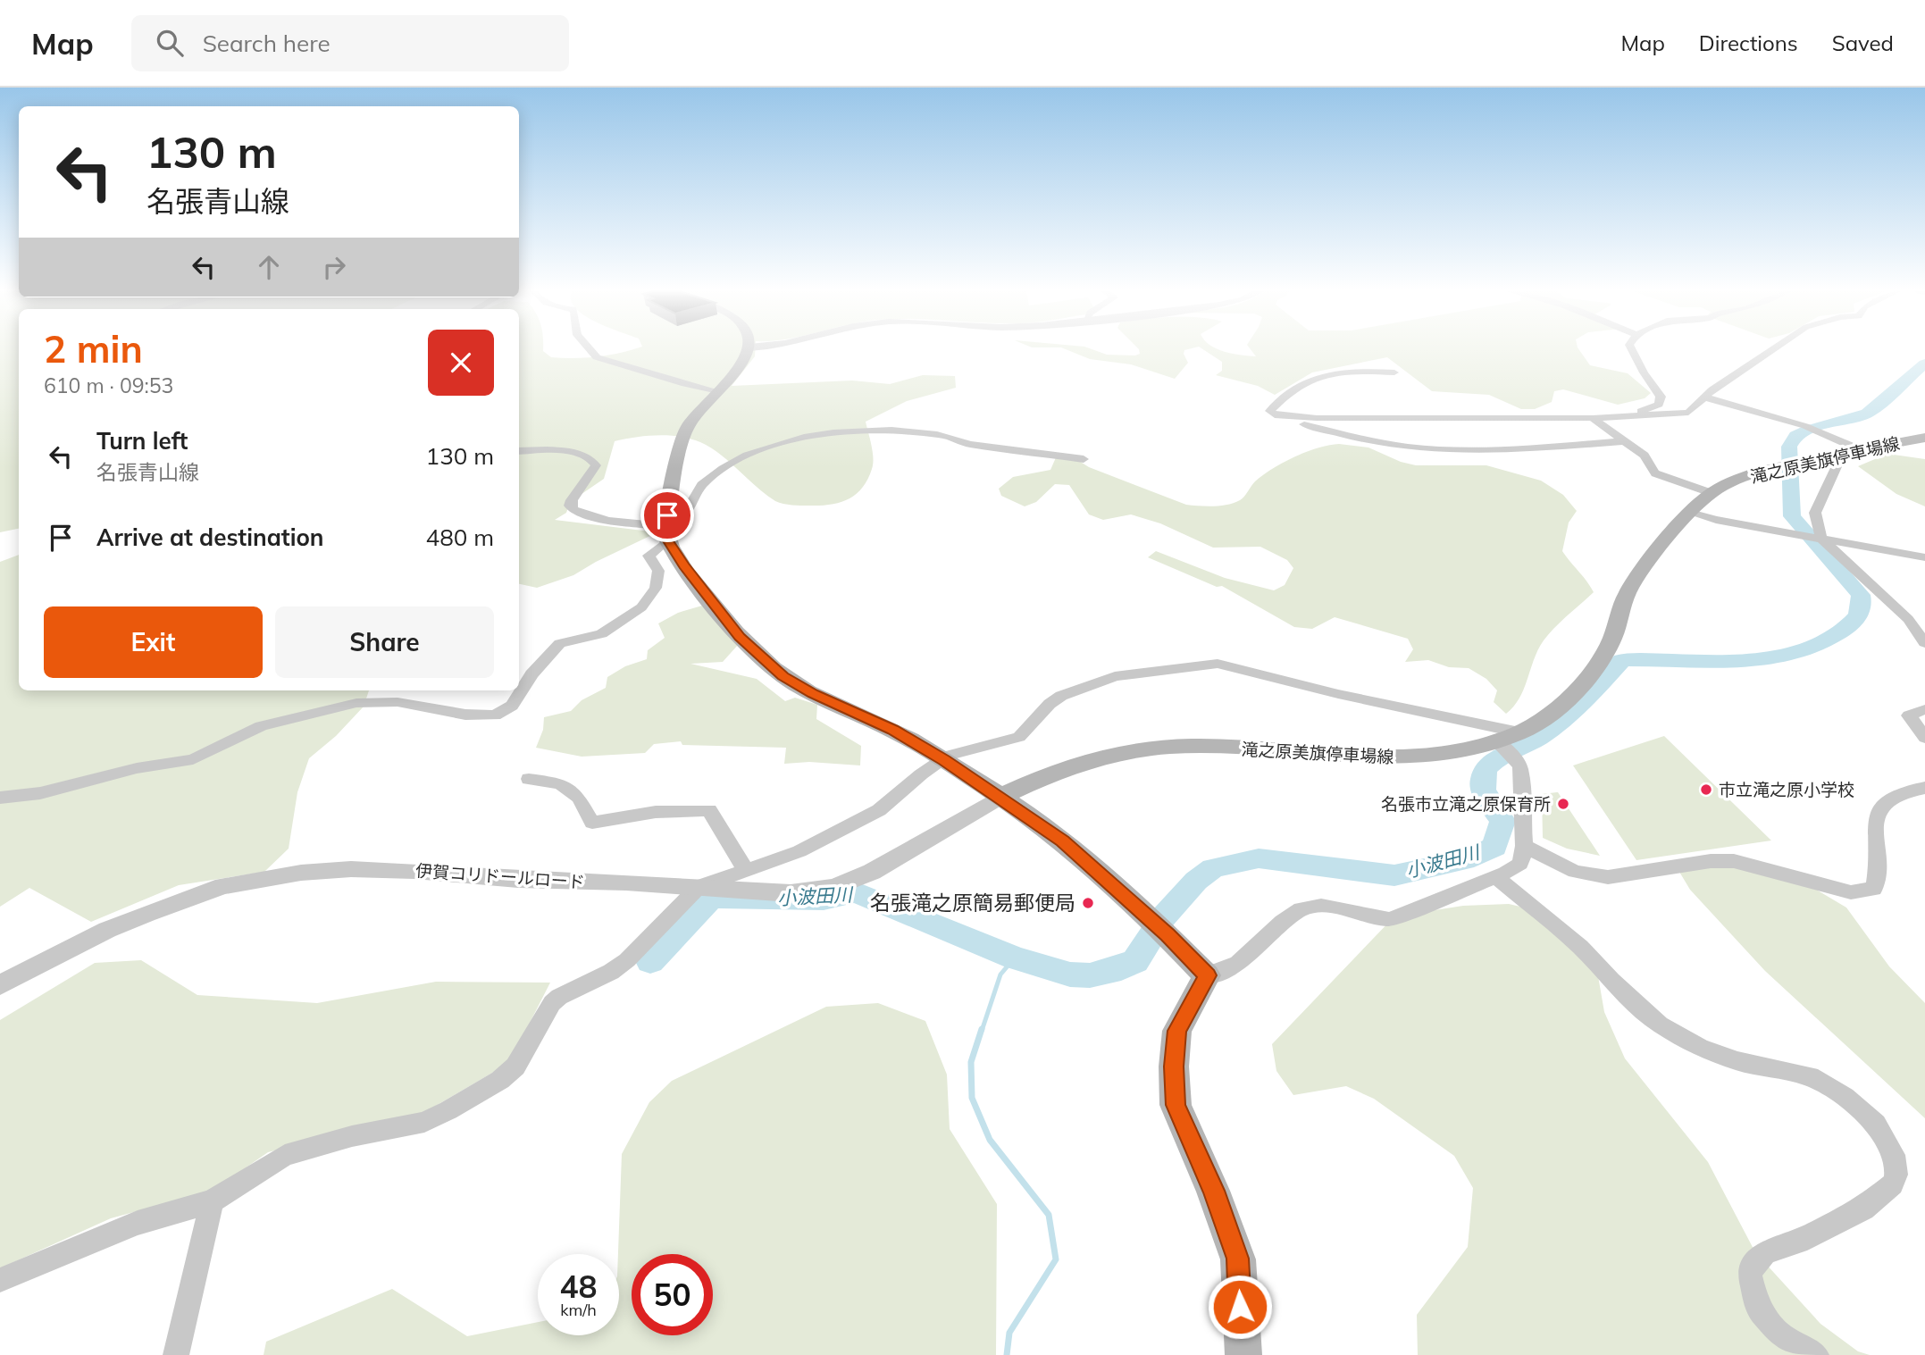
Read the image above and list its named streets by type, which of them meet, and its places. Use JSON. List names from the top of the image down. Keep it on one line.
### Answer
{"streets":{"main road":["滝之原美旗停車場線"],"street":["伊賀コリドールロード"]},"crossings":[["滝之原美旗停車場線","伊賀コリドールロード"]],"water":["小波田川"],"places":["市立滝之原小学校","名張市立滝之原保育所","名張滝之原簡易郵便局"],"page":{"header":"Map","search":"Search here","nav":["Map","Directions","Saved"],"turn":["130 m","名張青山線"],"heading":["2 min","610 m · 09:53"],"list":[{"name":"Turn left","note":"名張青山線","value":"130 m"},{"name":"Arrive at destination","value":"480 m"}],"buttons":["Exit","Share"],"speed":"48 km/h","limit":"50"}}
